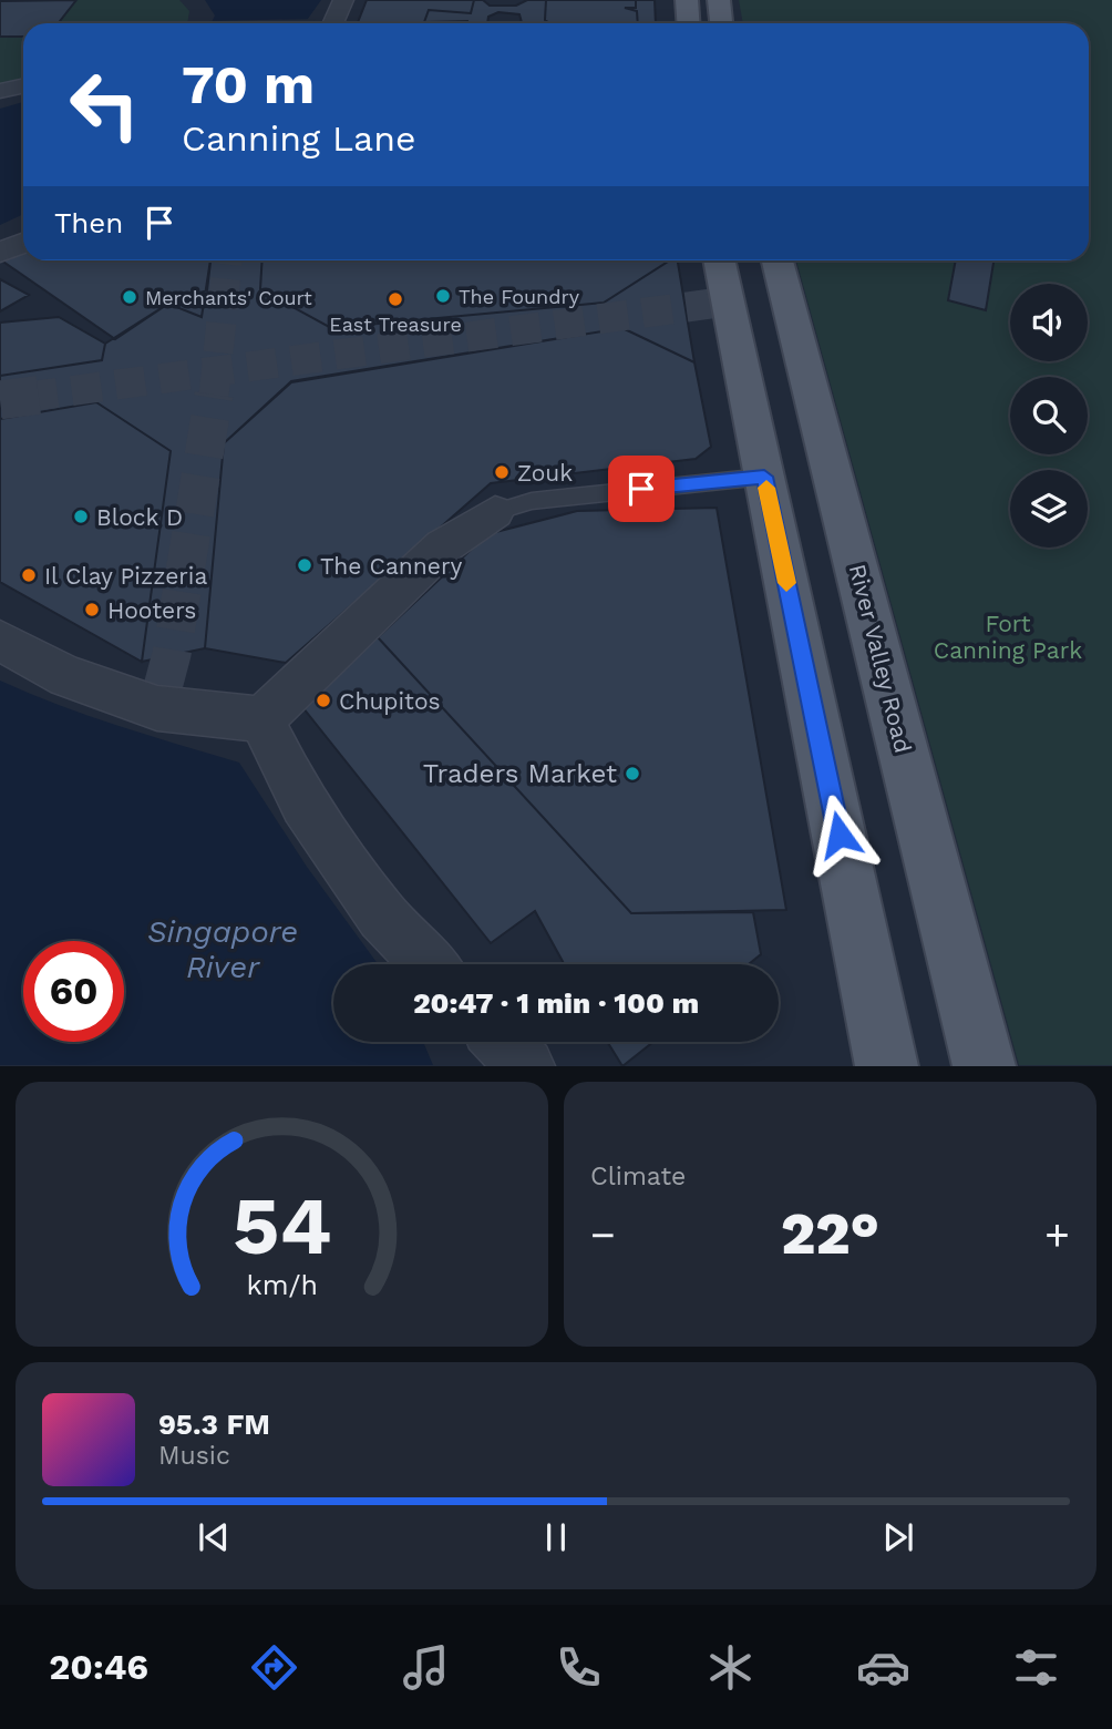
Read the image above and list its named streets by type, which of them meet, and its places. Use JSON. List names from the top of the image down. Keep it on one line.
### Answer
{"streets":{"main road":["River Valley Road"]},"water":["Singapore River"],"parks":["Fort Canning Park"],"places":["The Foundry","Merchants' Court","East Treasure","Zouk","Block D","The Cannery","Il Clay Pizzeria","Hooters","Chupitos","Traders Market"],"page":{"turn":["70 m","Canning Lane"],"then":"Then","limit":"60","trip":"20:47 · 1 min · 100 m","tile":"Climate","heat":["−","22°","+"],"song":["95.3 FM","Music"],"tabs":"20:46","gauge":["54","km/h"]}}
